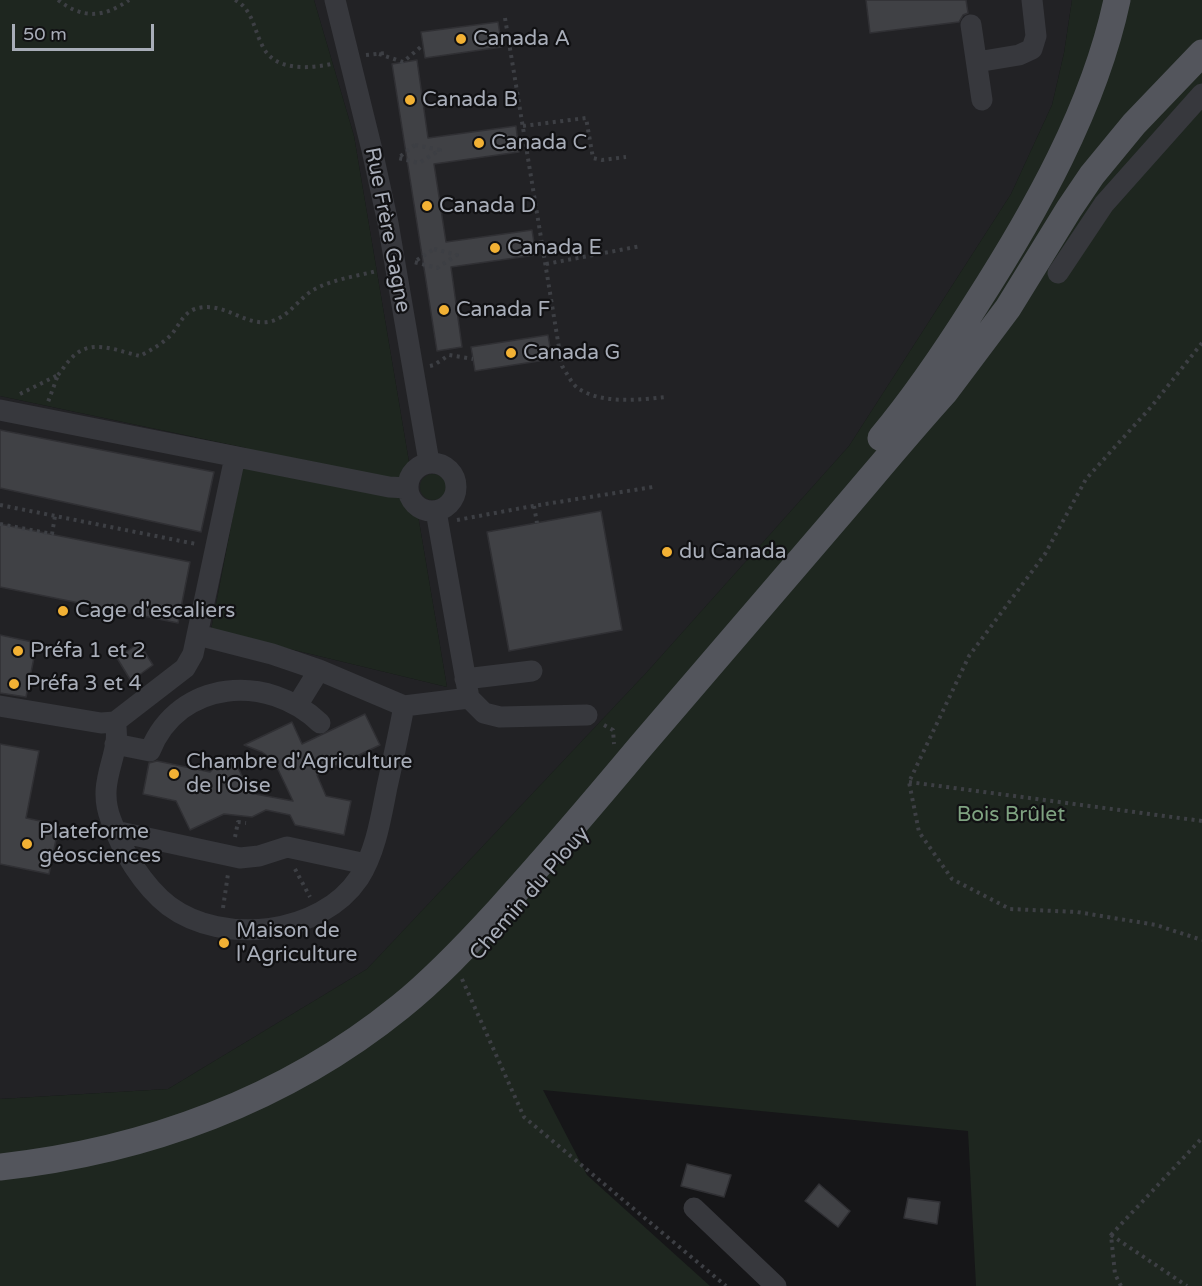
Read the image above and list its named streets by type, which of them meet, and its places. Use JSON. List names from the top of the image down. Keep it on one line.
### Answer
{"streets":{"street":["Rue Frère Gagne"],"path":["Chemin du Plouy"]},"parks":["Bois Brûlet"],"places":["Canada A","Canada B","Canada C","Canada D","Canada E","Canada F","Canada G","du Canada","Cage d'escaliers","Préfa 1 et 2","Préfa 3 et 4","Chambre d'Agriculture de l'Oise","Plateforme géosciences","Maison de l'Agriculture"],"scale_bar":"50 m"}
